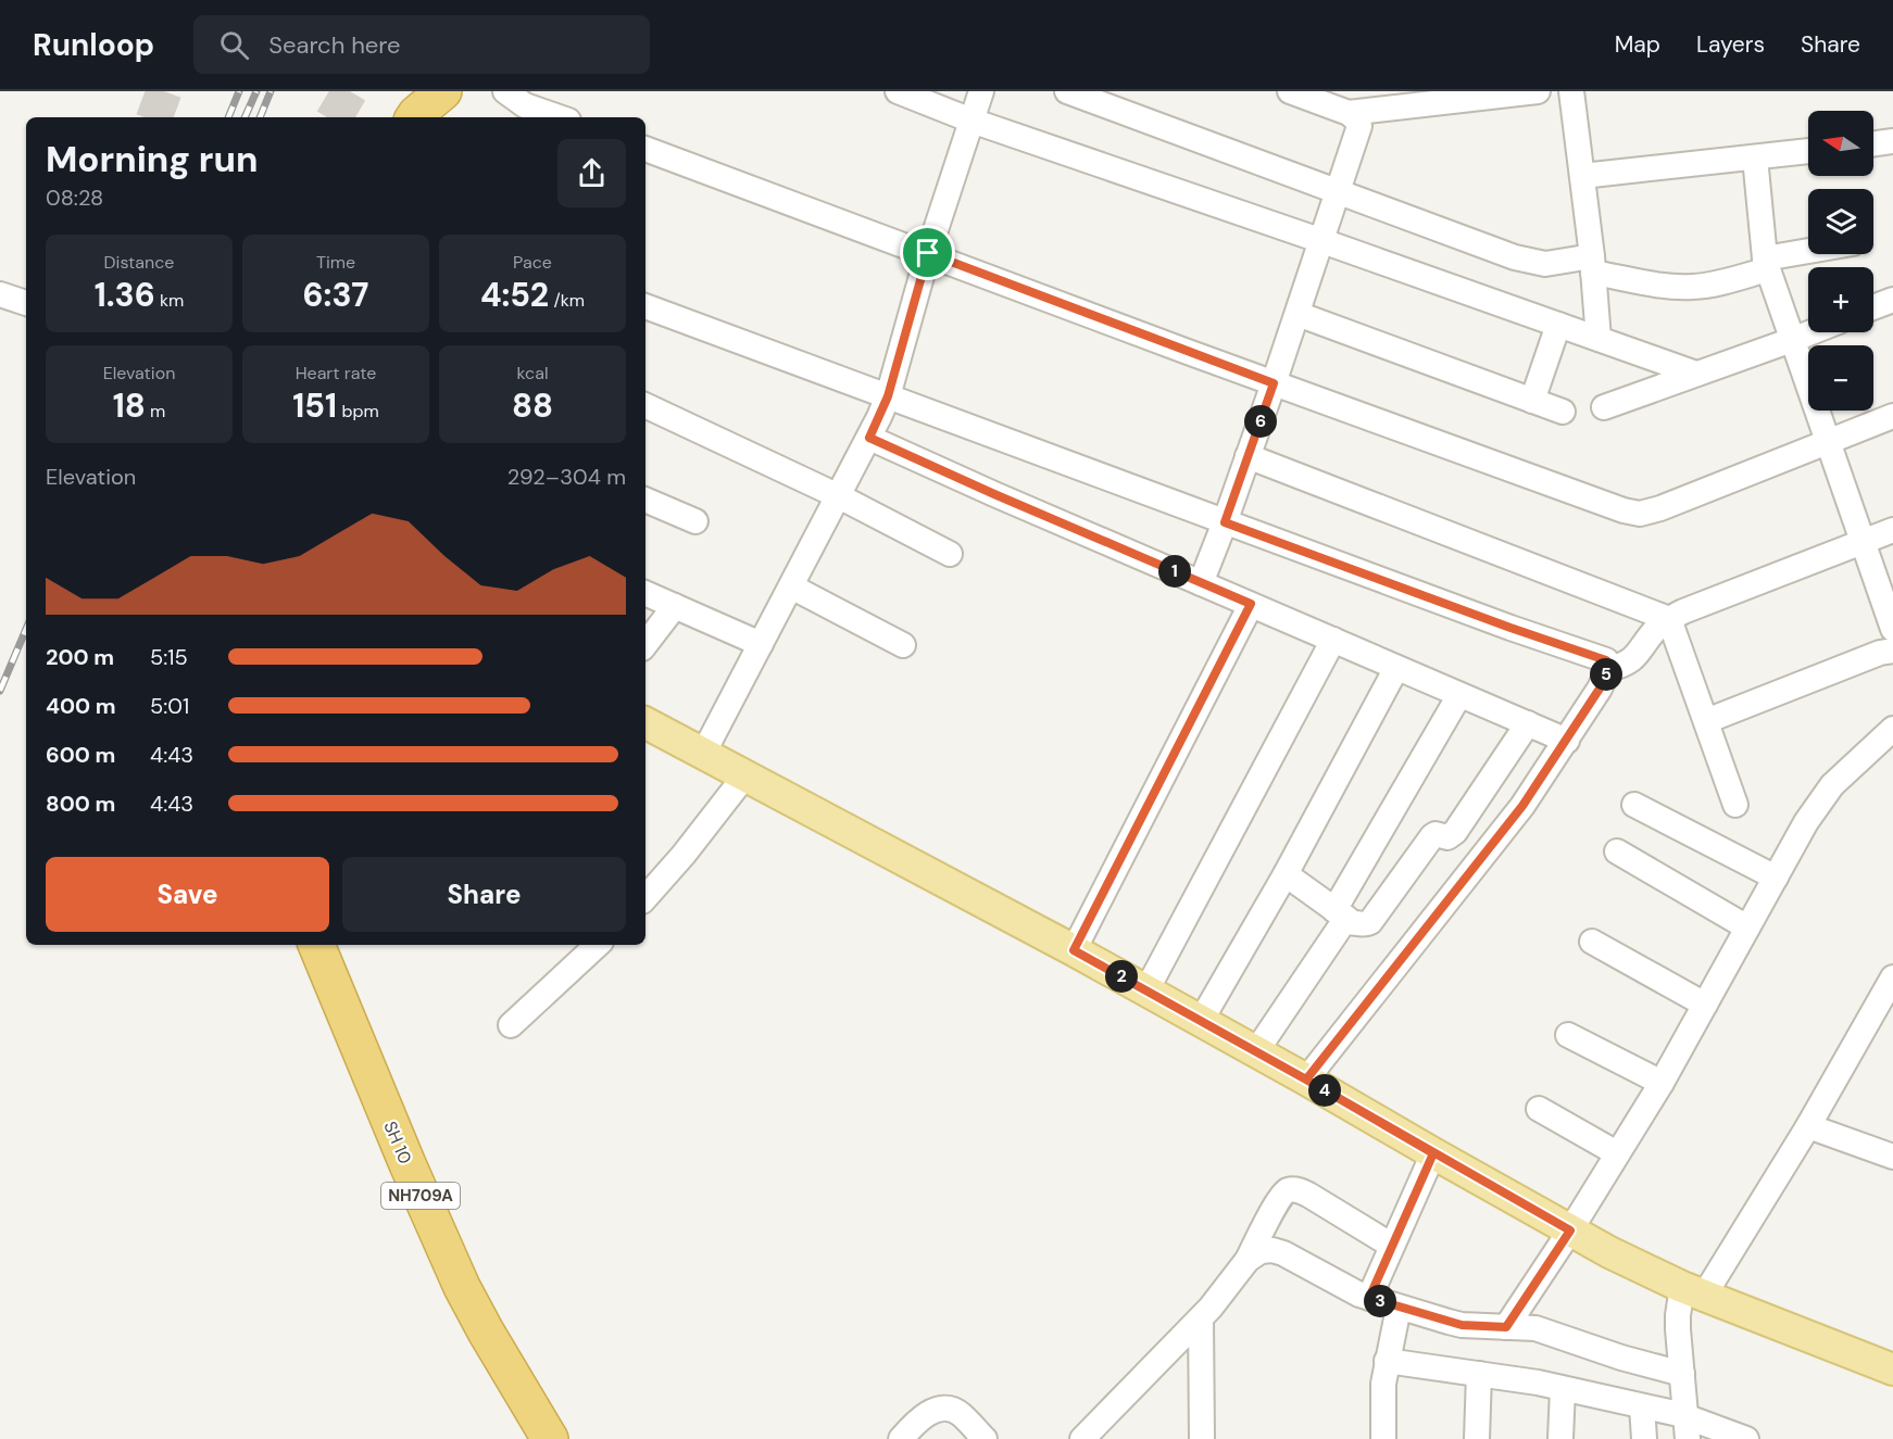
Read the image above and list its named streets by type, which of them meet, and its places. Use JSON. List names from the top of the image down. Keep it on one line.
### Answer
{"streets":{"highway":["SH 10","NH709A"]},"north":"left","page":{"header":"Runloop","search":"Search here","nav":["Map","Layers","Share"],"map_buttons":["+","−"],"heading":["Morning run","08:28"],"stats":[["Distance","1.36 km"],["Time","6:37"],["Pace","4:52 /km"],["Elevation","18 m"],["Heart rate","151 bpm"],["kcal","88"]],"pins":["6","1","5","2","4","3"],"chart":["Elevation","292–304 m"],"list":[{"name":"200 m","note":"5:15"},{"name":"400 m","note":"5:01"},{"name":"600 m","note":"4:43"},{"name":"800 m","note":"4:43"}],"buttons":["Save","Share"]}}
